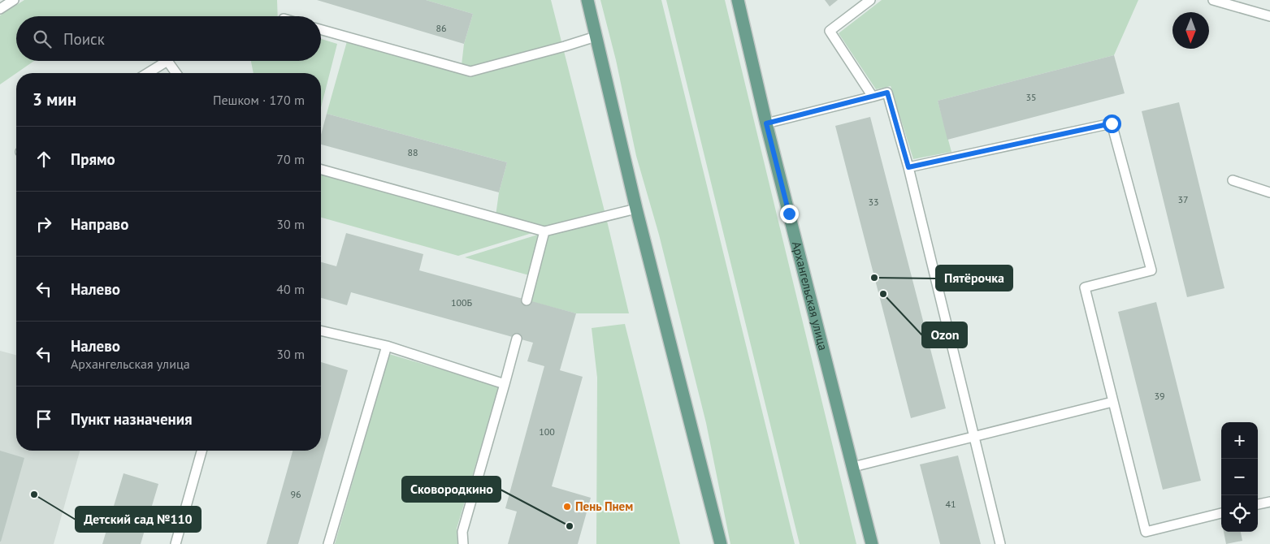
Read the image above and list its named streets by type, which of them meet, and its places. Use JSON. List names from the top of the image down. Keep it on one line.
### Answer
{"streets":{"main road":["Архангельская улица"]},"places":["Пятёрочка","Ozon","Детский сад №110","Пень Пнем","Сковородкино"],"house_numbers":["86","35","88","37","33","100Б","39","100","96","41"],"north":"bottom","page":{"search":"Поиск","heading":["3 мин","Пешком · 170 m"],"list":[["Прямо","70 m"],["Направо","30 m"],["Налево","40 m"],["Налево","Архангельская улица","30 m"],"Пункт назначения"],"map_buttons":["+","−"]}}
